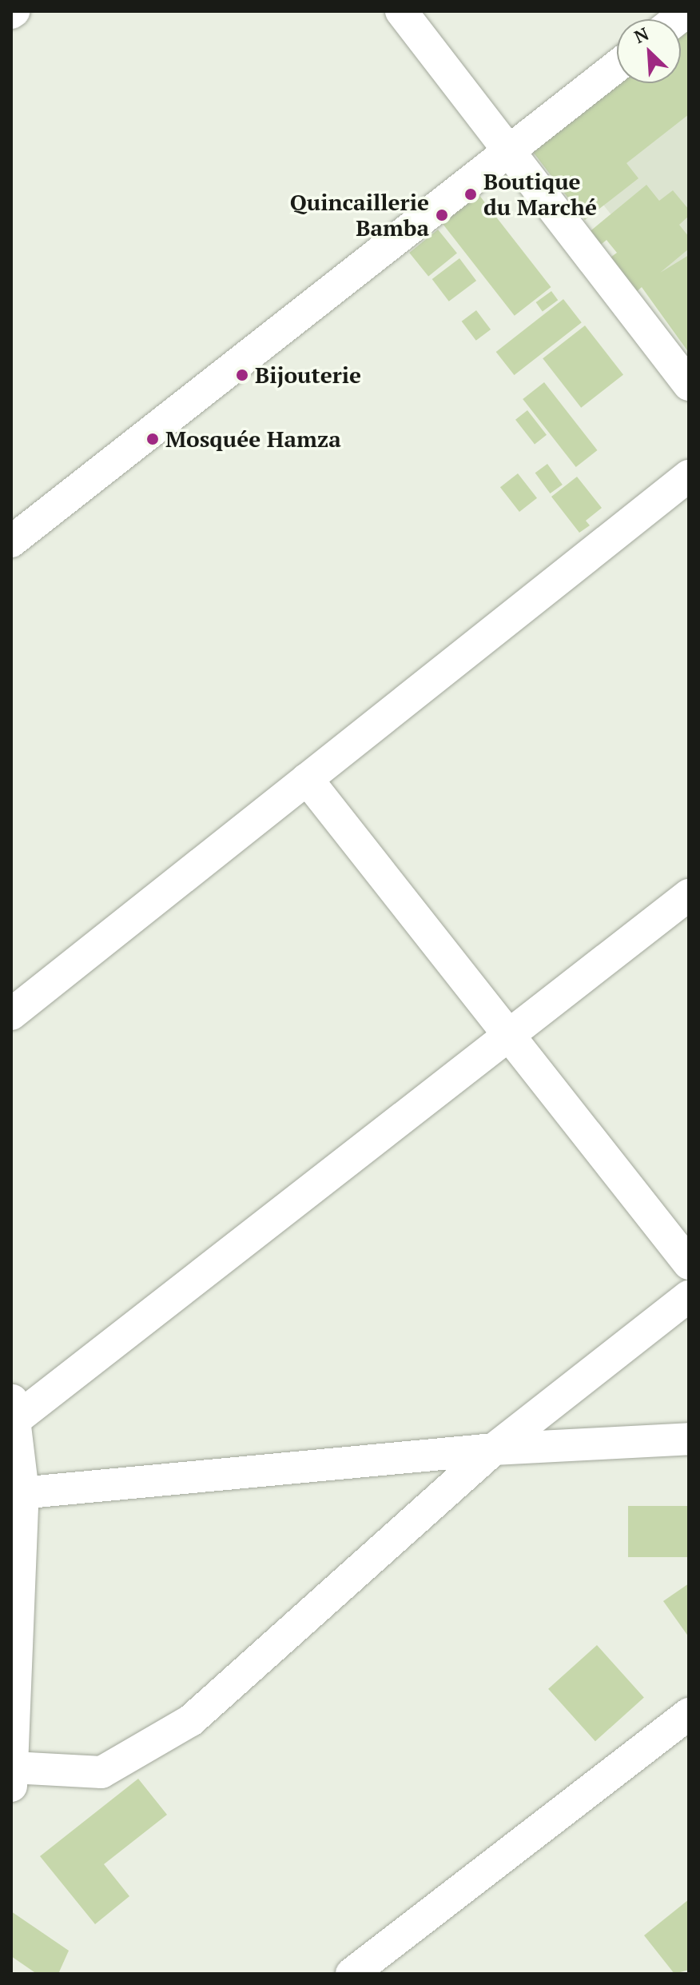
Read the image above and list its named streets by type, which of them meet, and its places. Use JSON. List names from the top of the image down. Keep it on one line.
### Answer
{"places":["Boutique du Marché","Quincaillerie Bamba","Bijouterie","Mosquée Hamza"],"north":"top left"}
